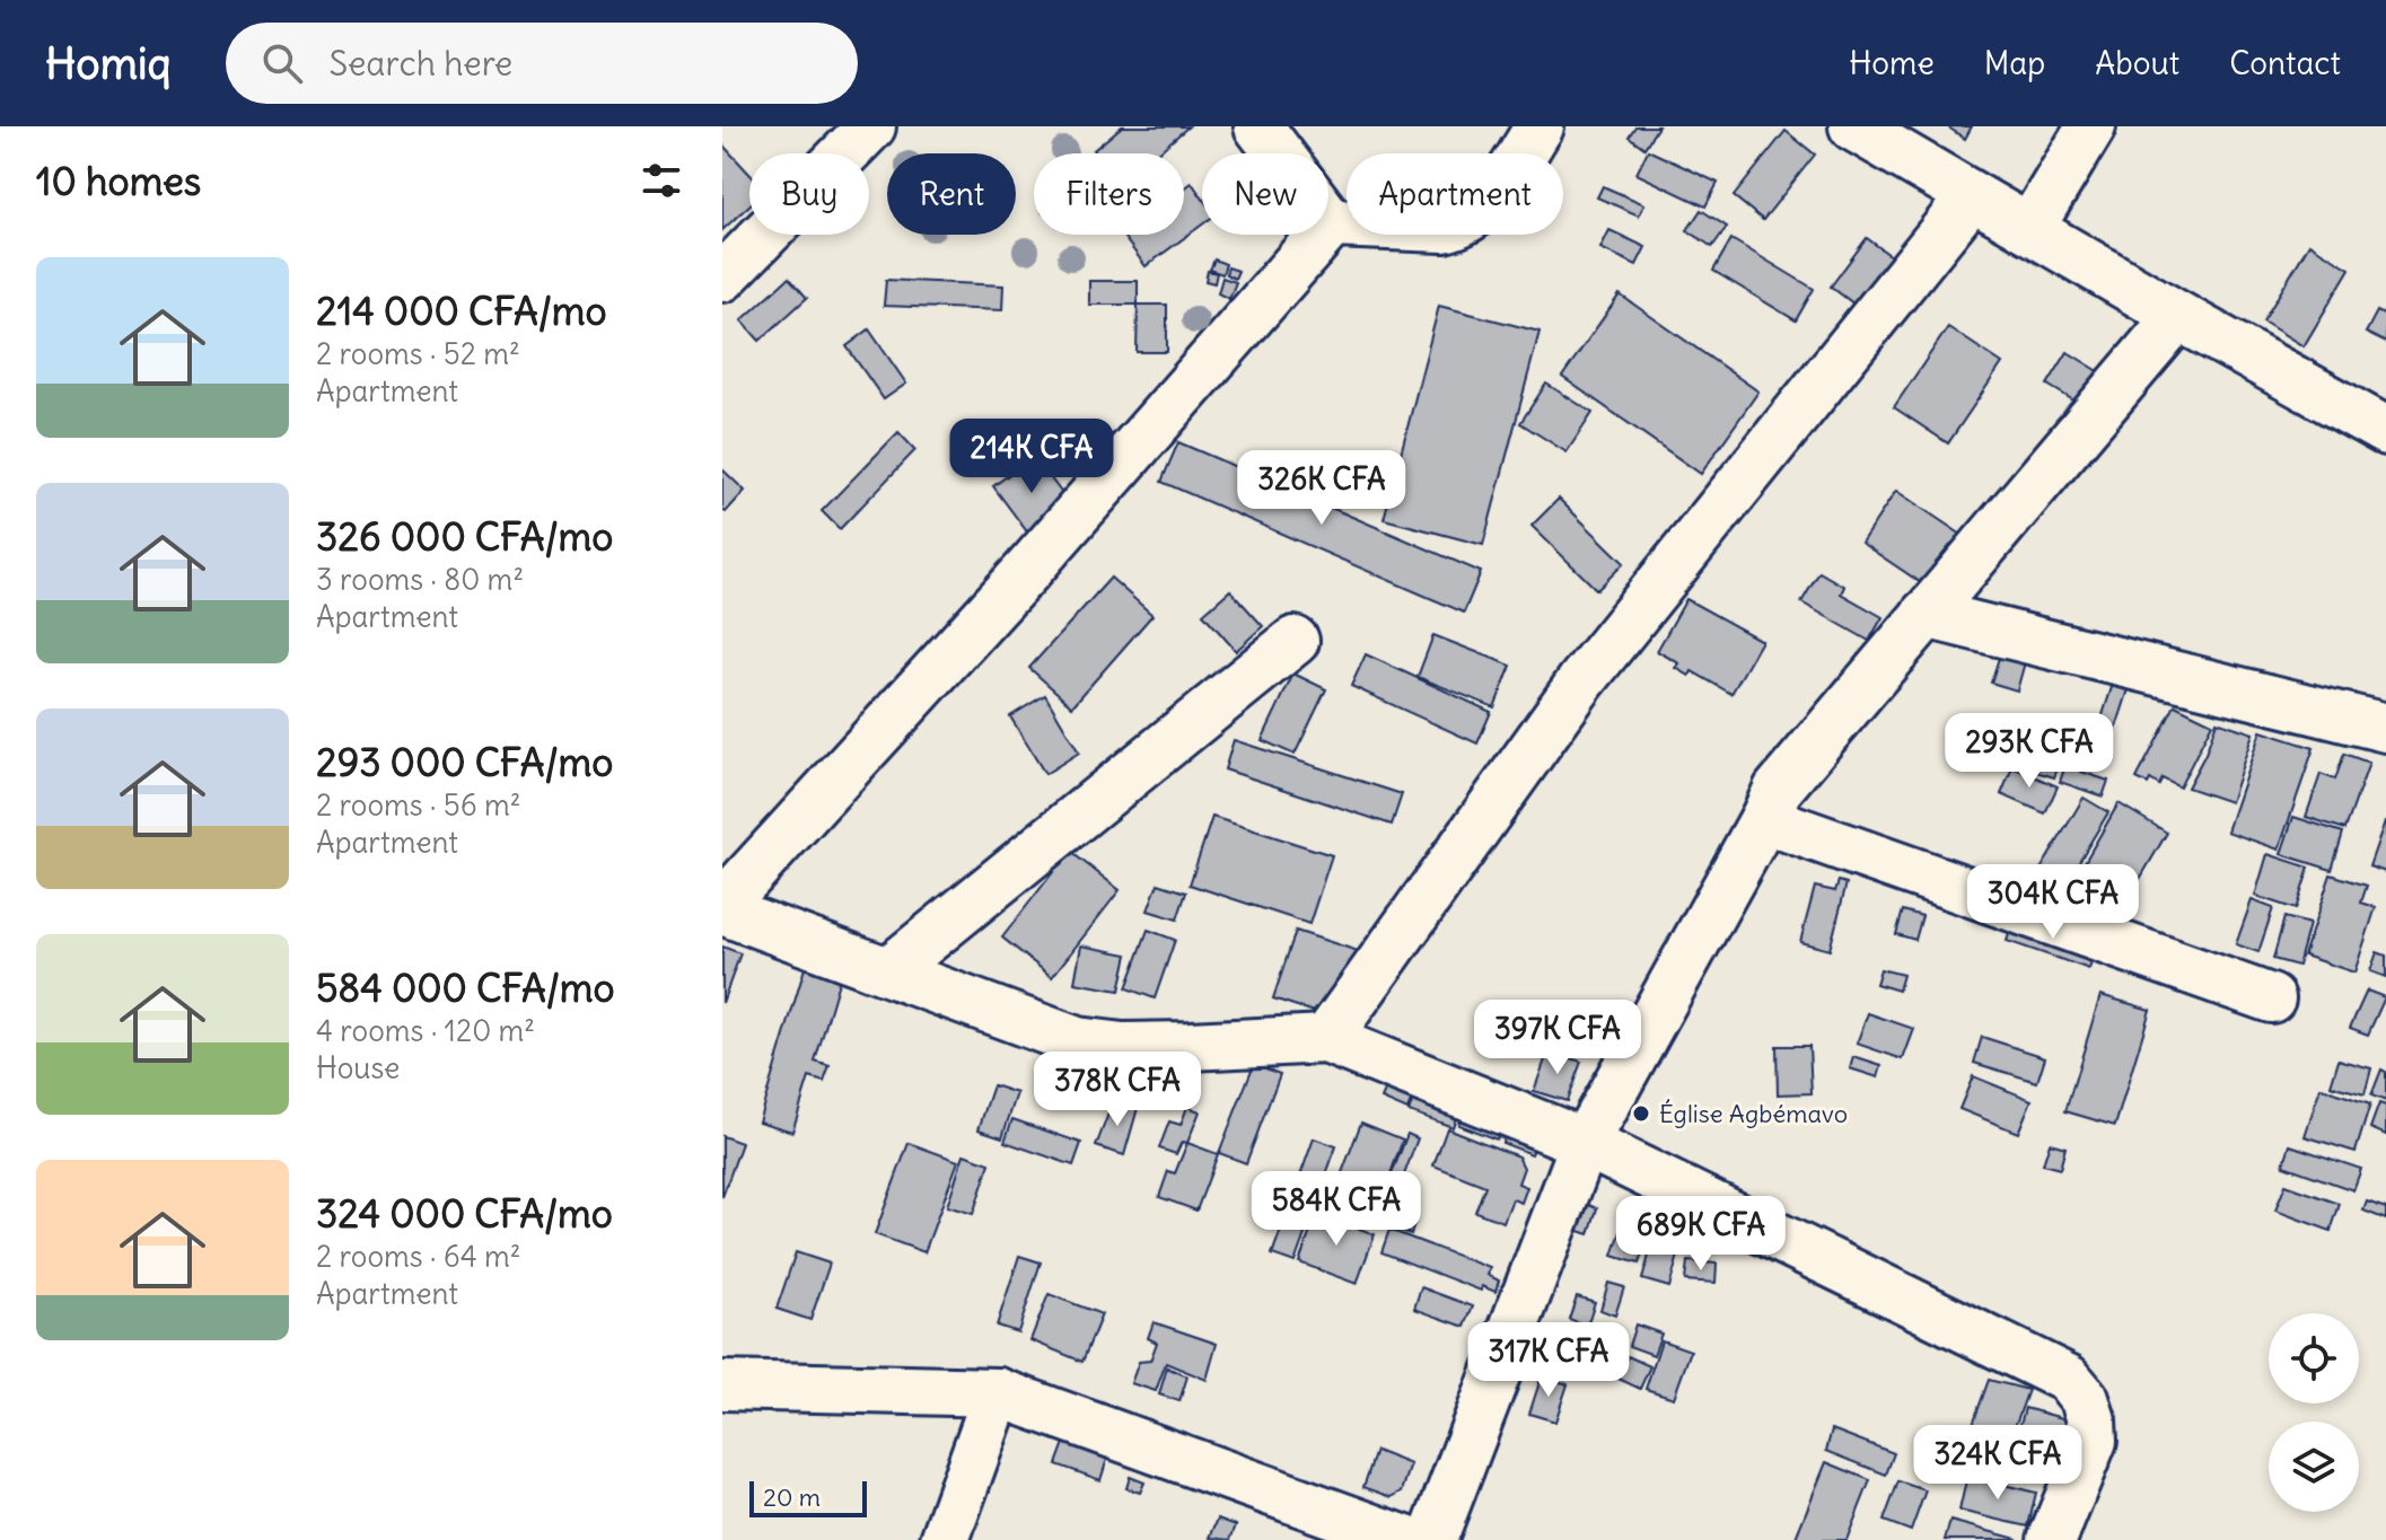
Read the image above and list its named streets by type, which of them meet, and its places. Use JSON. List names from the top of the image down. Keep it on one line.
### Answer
{"places":["Église Agbémavo"],"scale_bar":"20 m","page":{"header":"Homiq","search":"Search here","nav":["Home","Map","About","Contact"],"heading":"10 homes","chip":["Buy","Rent","Filters","New","Apartment"],"list":[{"name":"214 000 CFA/mo","note":"2 rooms · 52 m² · Apartment"},{"name":"326 000 CFA/mo","note":"3 rooms · 80 m² · Apartment"},{"name":"293 000 CFA/mo","note":"2 rooms · 56 m² · Apartment"},{"name":"584 000 CFA/mo","note":"4 rooms · 120 m² · House"},{"name":"324 000 CFA/mo","note":"2 rooms · 64 m² · Apartment"}],"price":["214K CFA","326K CFA","293K CFA","304K CFA","397K CFA","378K CFA","584K CFA","689K CFA","317K CFA","324K CFA"],"scale":"20 m"}}
